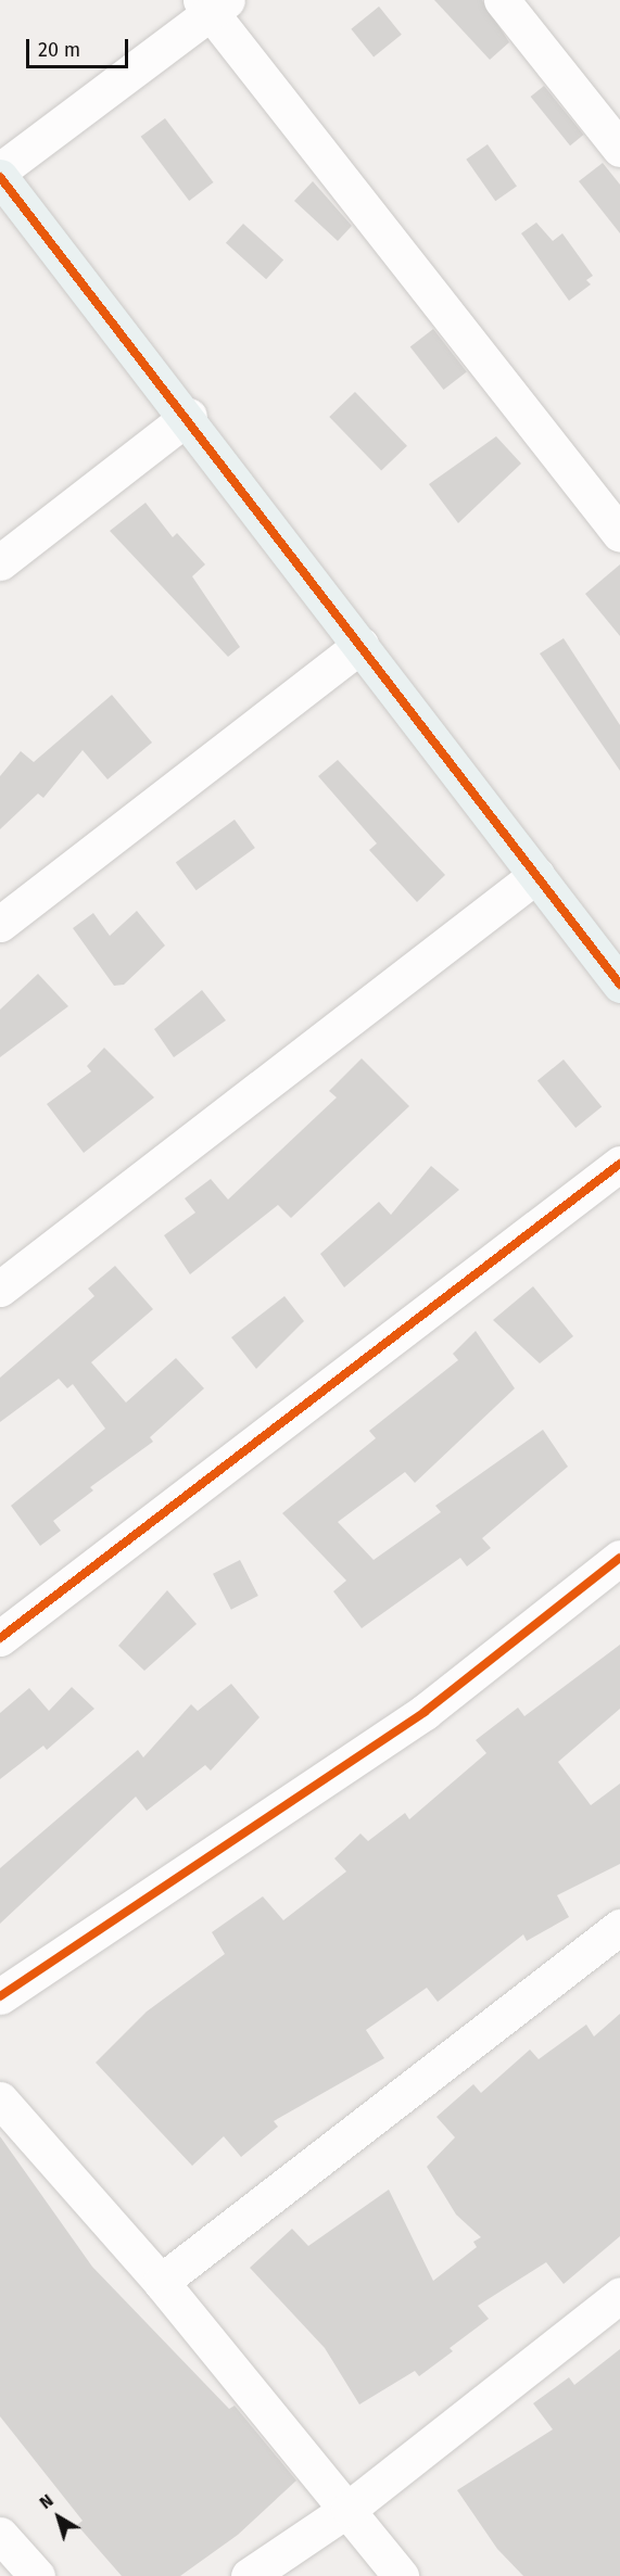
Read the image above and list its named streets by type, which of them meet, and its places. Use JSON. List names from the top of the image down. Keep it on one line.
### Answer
{"scale_bar":"20 m","north":"top left"}
